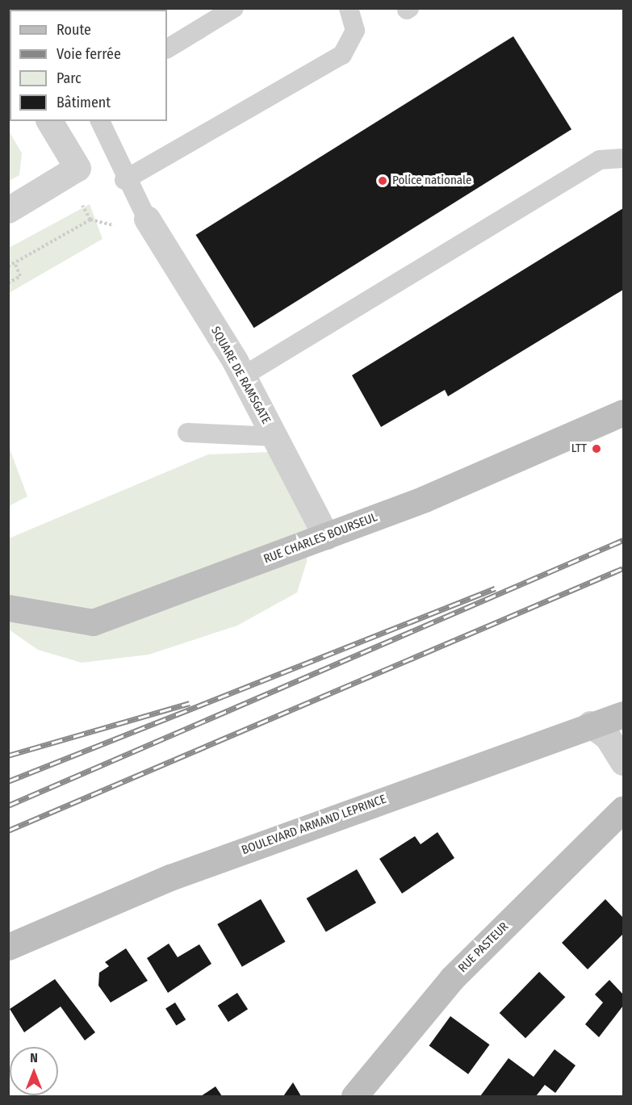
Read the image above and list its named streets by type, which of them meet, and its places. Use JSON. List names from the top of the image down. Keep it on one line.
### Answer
{"streets":{"street":["SQUARE DE RAMSGATE","RUE CHARLES BOURSEUL","BOULEVARD ARMAND LEPRINCE","RUE PASTEUR"]},"crossings":[["SQUARE DE RAMSGATE","RUE CHARLES BOURSEUL"]],"places":["Police nationale","LTT"],"legend":["Route","Voie ferrée","Parc","Bâtiment"],"north":"top"}
